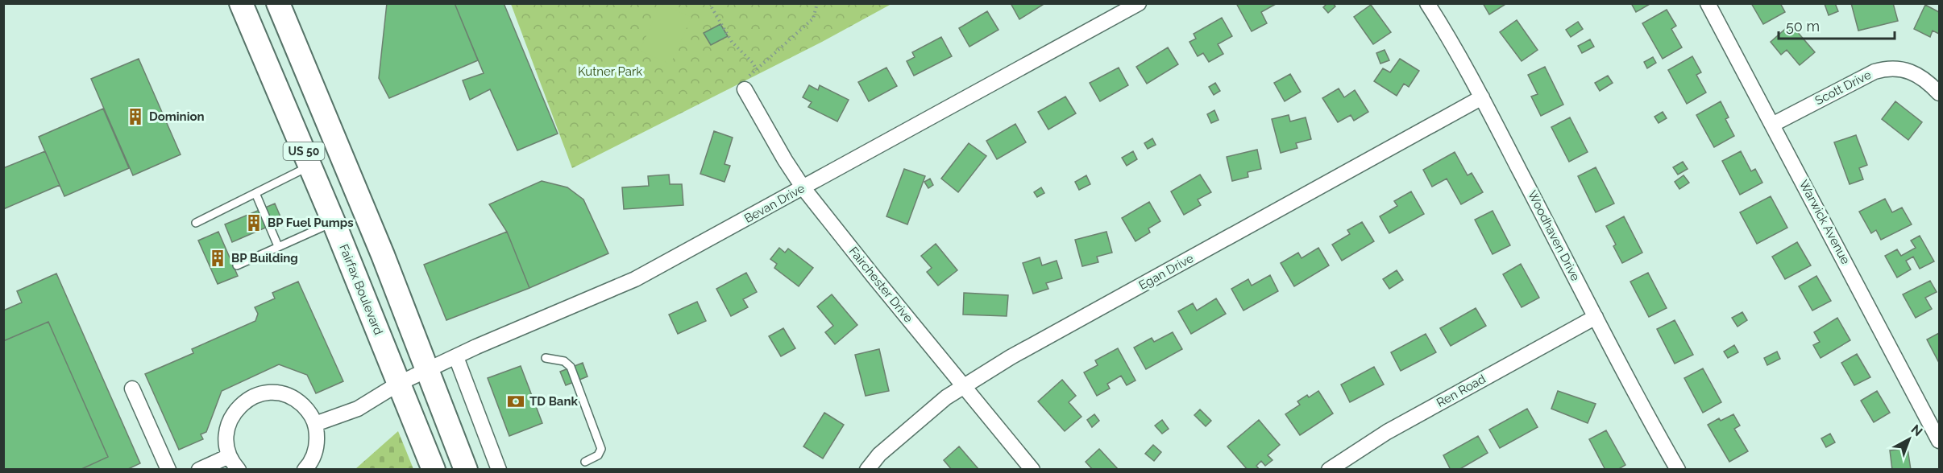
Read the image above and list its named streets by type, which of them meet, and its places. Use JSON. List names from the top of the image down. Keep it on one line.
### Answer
{"streets":{"main road":["US 50","Fairfax Boulevard"],"street":["Scott Drive","Bevan Drive","Warwick Avenue","Woodhaven Drive","Egan Drive","Fairchester Drive","Ren Road"]},"crossings":[["Scott Drive","Warwick Avenue"],["US 50","Bevan Drive"],["Bevan Drive","Fairchester Drive"],["Bevan Drive","Fairfax Boulevard"],["Woodhaven Drive","Egan Drive"],["Woodhaven Drive","Ren Road"],["Egan Drive","Fairchester Drive"]],"parks":["Kutner Park"],"places":{"building":["Dominion","BP Fuel Pumps","BP Building"],"bank":["TD Bank"]},"scale_bar":"50 m","north":"top right"}
